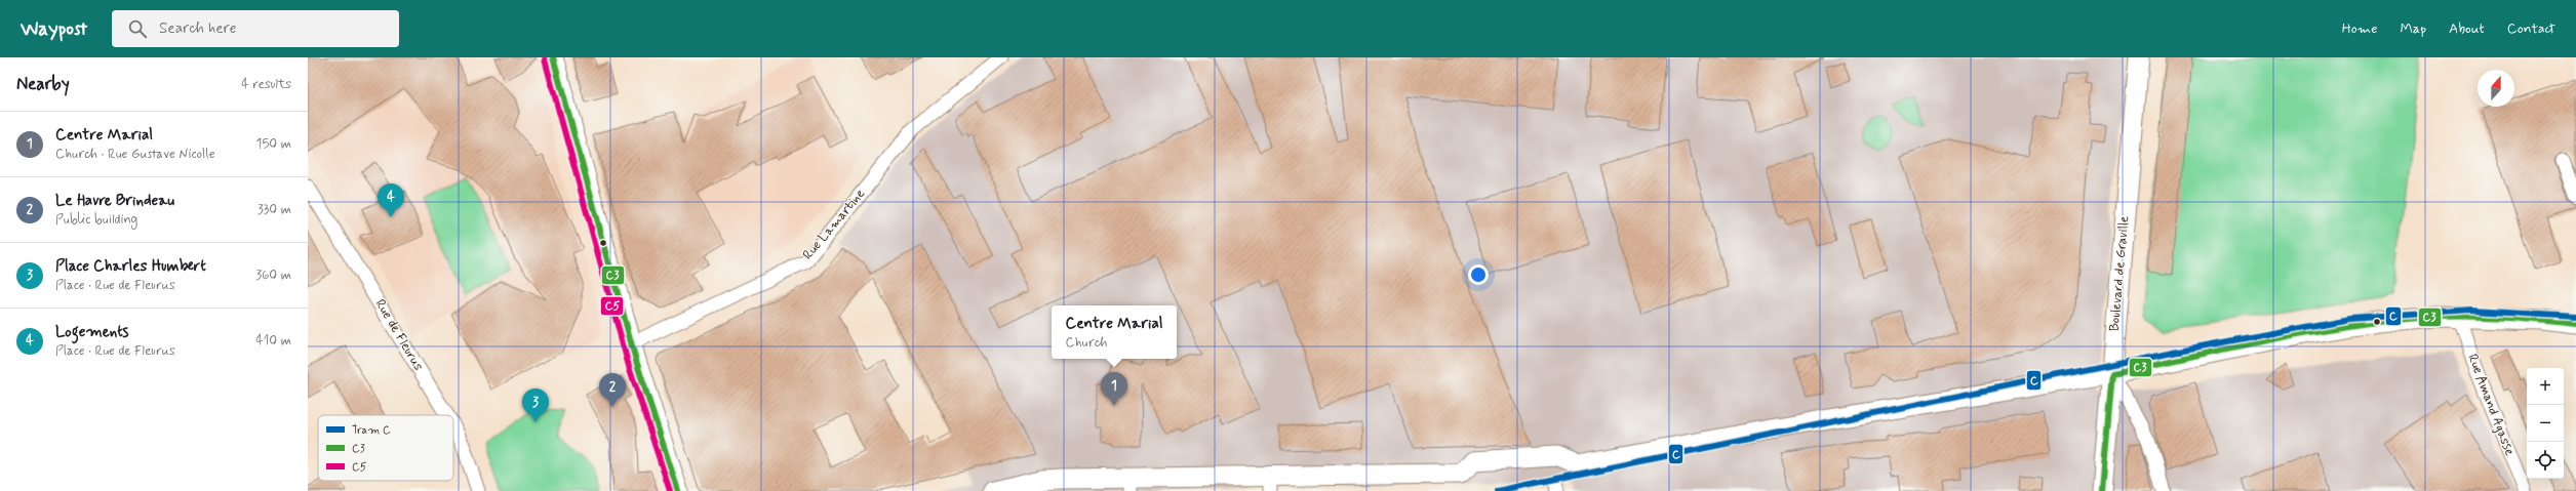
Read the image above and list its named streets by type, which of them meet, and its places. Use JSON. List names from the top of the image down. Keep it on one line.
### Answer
{"streets":{"street":["Rue Lamartine","Boulevard de Graville","Rue de Fleurus","Rue Amand Agasse"]},"lines":["transit line C3","transit line C5","tram line C"],"legend":["Tram C","C3","C5"],"north":"top","page":{"header":"Waypost","search":"Search here","nav":["Home","Map","About","Contact"],"heading":["Nearby","4 results"],"list":[{"mark":"1","name":"Centre Marial","note":"Church · Rue Gustave Nicolle","value":"150 m"},{"mark":"2","name":"Le Havre Brindeau","note":"Public building","value":"330 m"},{"mark":"3","name":"Place Charles Humbert","note":"Place · Rue de Fleurus","value":"360 m"},{"mark":"4","name":"Logements","note":"Place · Rue de Fleurus","value":"410 m"}],"pins":["4","1","2","3"],"popup":["Centre Marial","Church"],"map_buttons":["+","−"]}}
